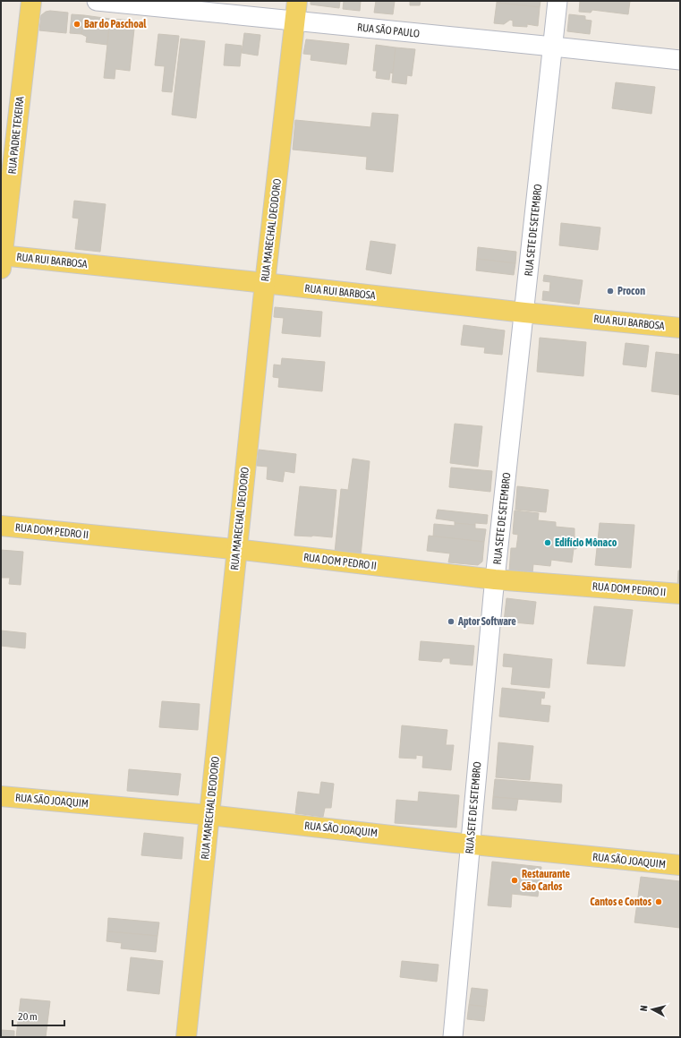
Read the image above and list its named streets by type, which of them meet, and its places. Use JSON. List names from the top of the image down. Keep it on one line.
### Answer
{"streets":{"main road":["RUA PADRE TEXEIRA","RUA MARECHAL DEODORO","RUA RUI BARBOSA","RUA DOM PEDRO II","RUA SÃO JOAQUIM"],"street":["RUA SÃO PAULO","RUA SETE DE SETEMBRO"]},"crossings":[["RUA SÃO PAULO","RUA MARECHAL DEODORO"],["RUA SÃO PAULO","RUA SETE DE SETEMBRO"],["RUA PADRE TEXEIRA","RUA RUI BARBOSA"],["RUA MARECHAL DEODORO","RUA RUI BARBOSA"],["RUA MARECHAL DEODORO","RUA DOM PEDRO II"],["RUA MARECHAL DEODORO","RUA SÃO JOAQUIM"],["RUA SETE DE SETEMBRO","RUA RUI BARBOSA"],["RUA SETE DE SETEMBRO","RUA DOM PEDRO II"],["RUA SETE DE SETEMBRO","RUA SÃO JOAQUIM"]],"places":["Bar do Paschoal","Procon","Edifício Mônaco","Aptor Software","Restaurante São Carlos","Cantos e Contos"],"scale_bar":"20 m","north":"left"}
